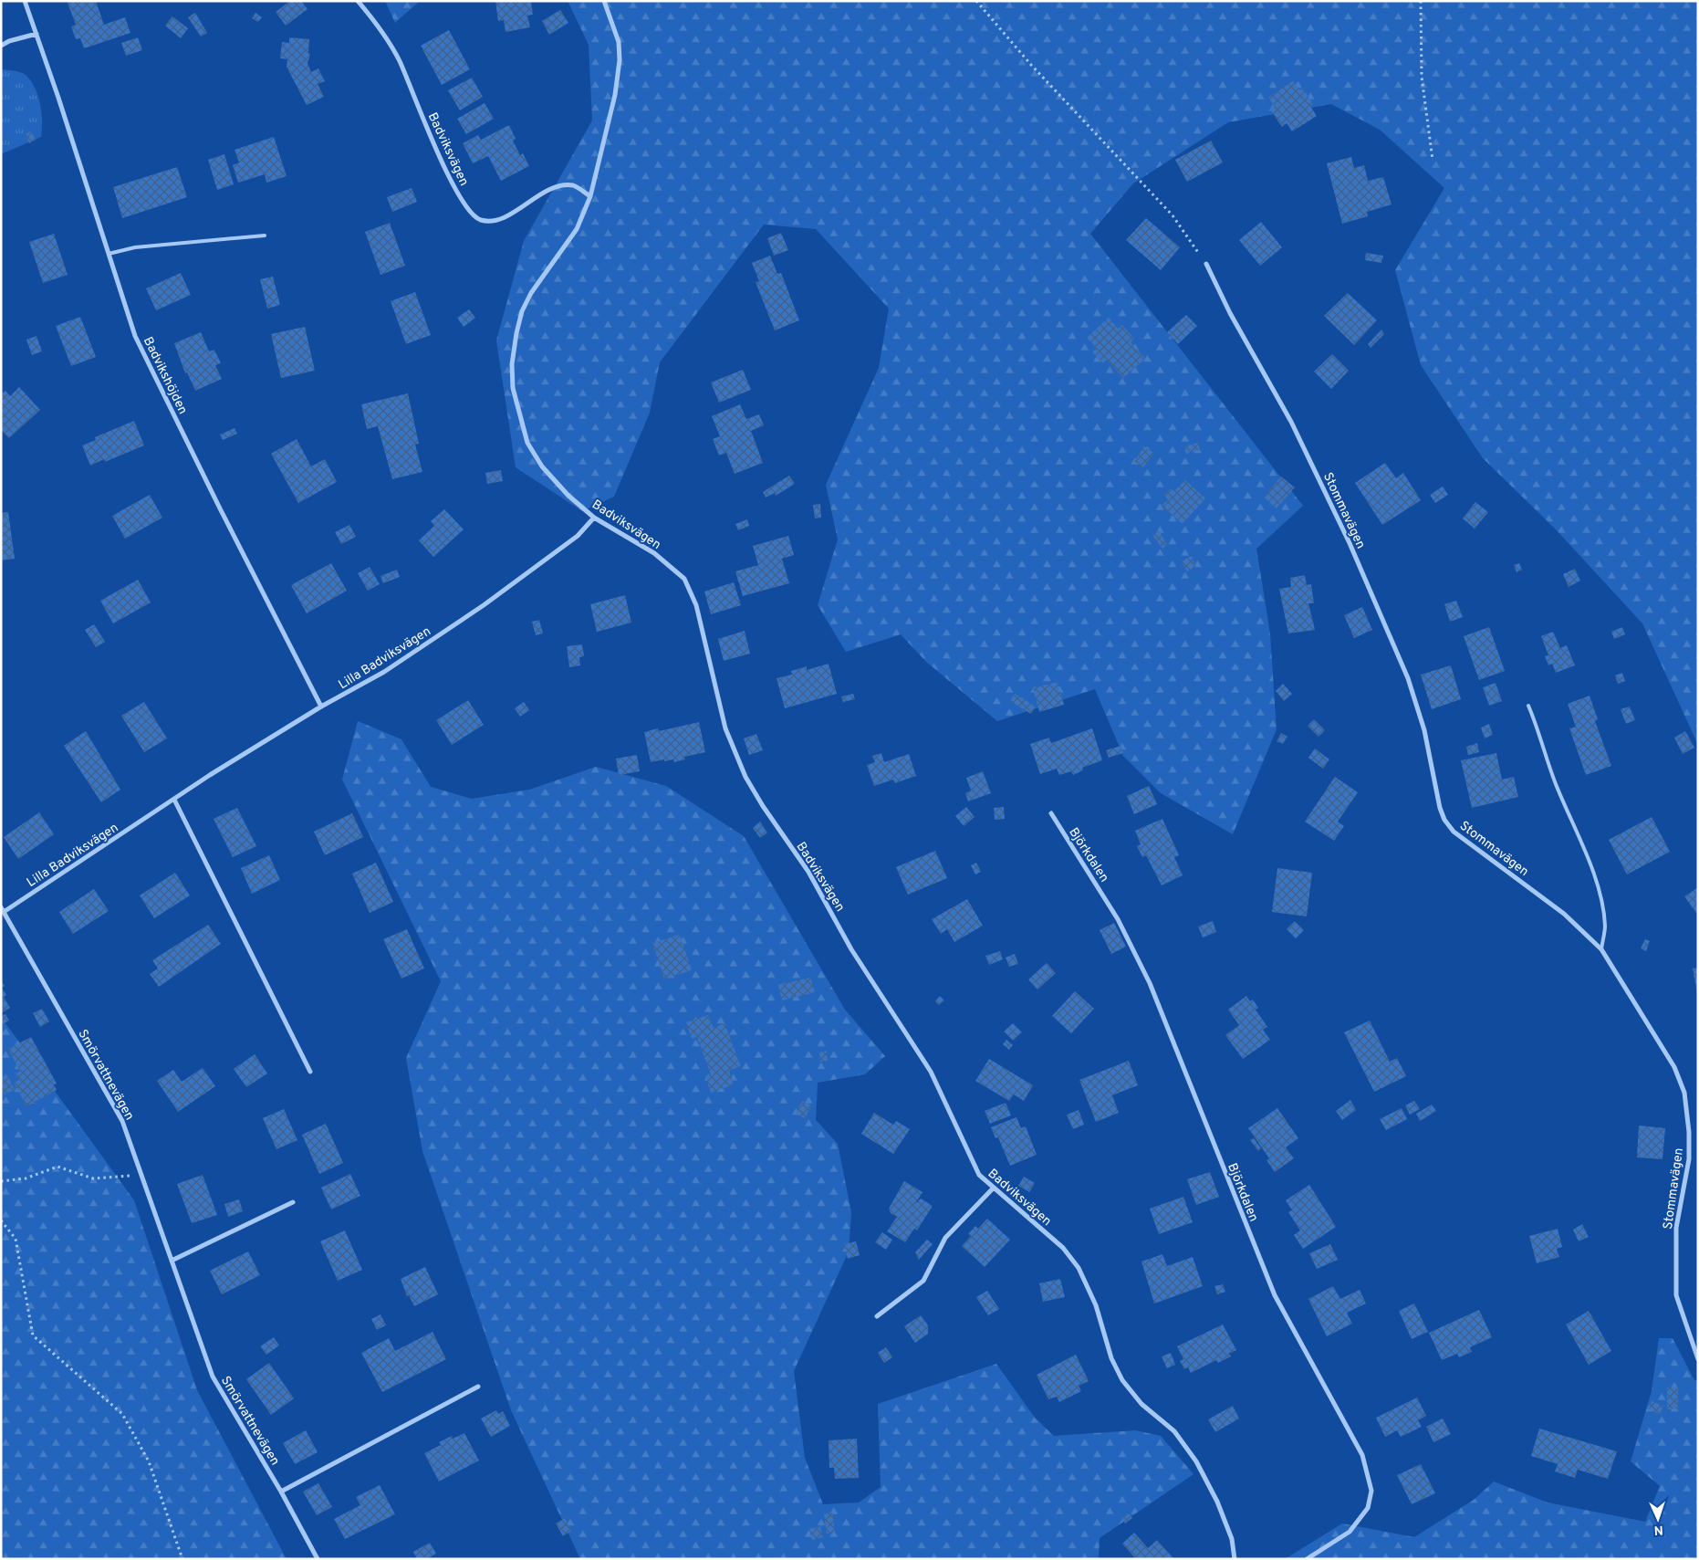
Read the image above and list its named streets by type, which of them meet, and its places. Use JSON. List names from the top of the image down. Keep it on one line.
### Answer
{"streets":{"street":["Badviksvägen","Badvikshöjden","Stommavägen","Lilla Badviksvägen","Björkdalen","Smörvattnevägen"]},"crossings":[["Badviksvägen","Lilla Badviksvägen"],["Badvikshöjden","Lilla Badviksvägen"],["Lilla Badviksvägen","Smörvattnevägen"]],"north":"bottom"}
